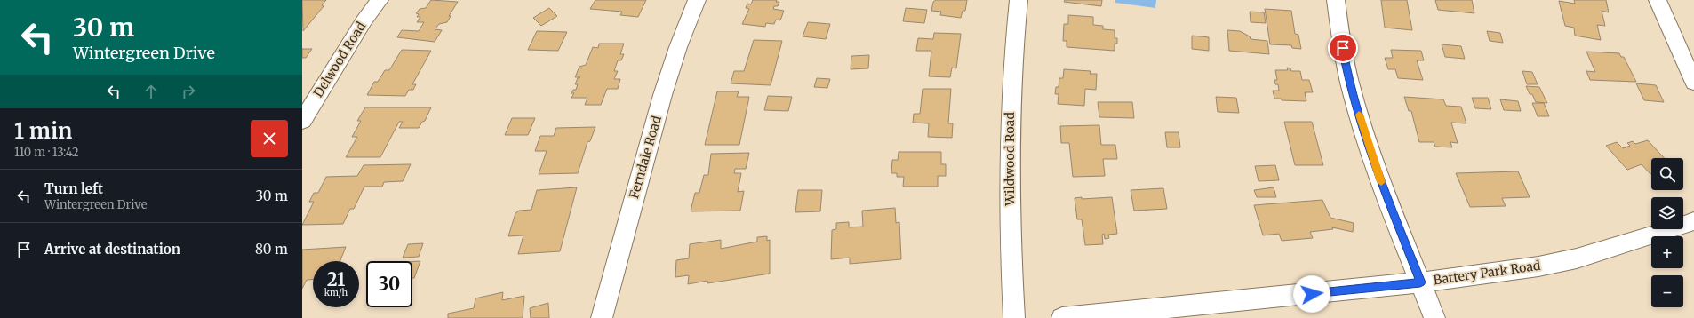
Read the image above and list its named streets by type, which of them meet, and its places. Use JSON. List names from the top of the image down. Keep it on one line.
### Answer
{"streets":{"street":["Delwood Road","Ferndale Road","Wildwood Road","Battery Park Road"]},"page":{"turn":["30 m","Wintergreen Drive"],"heading":["1 min","110 m · 13:42"],"map_buttons":["+","−"],"list":[{"name":"Turn left","note":"Wintergreen Drive","value":"30 m"},{"name":"Arrive at destination","value":"80 m"}],"speed":"21 km/h","limit":"30"}}
